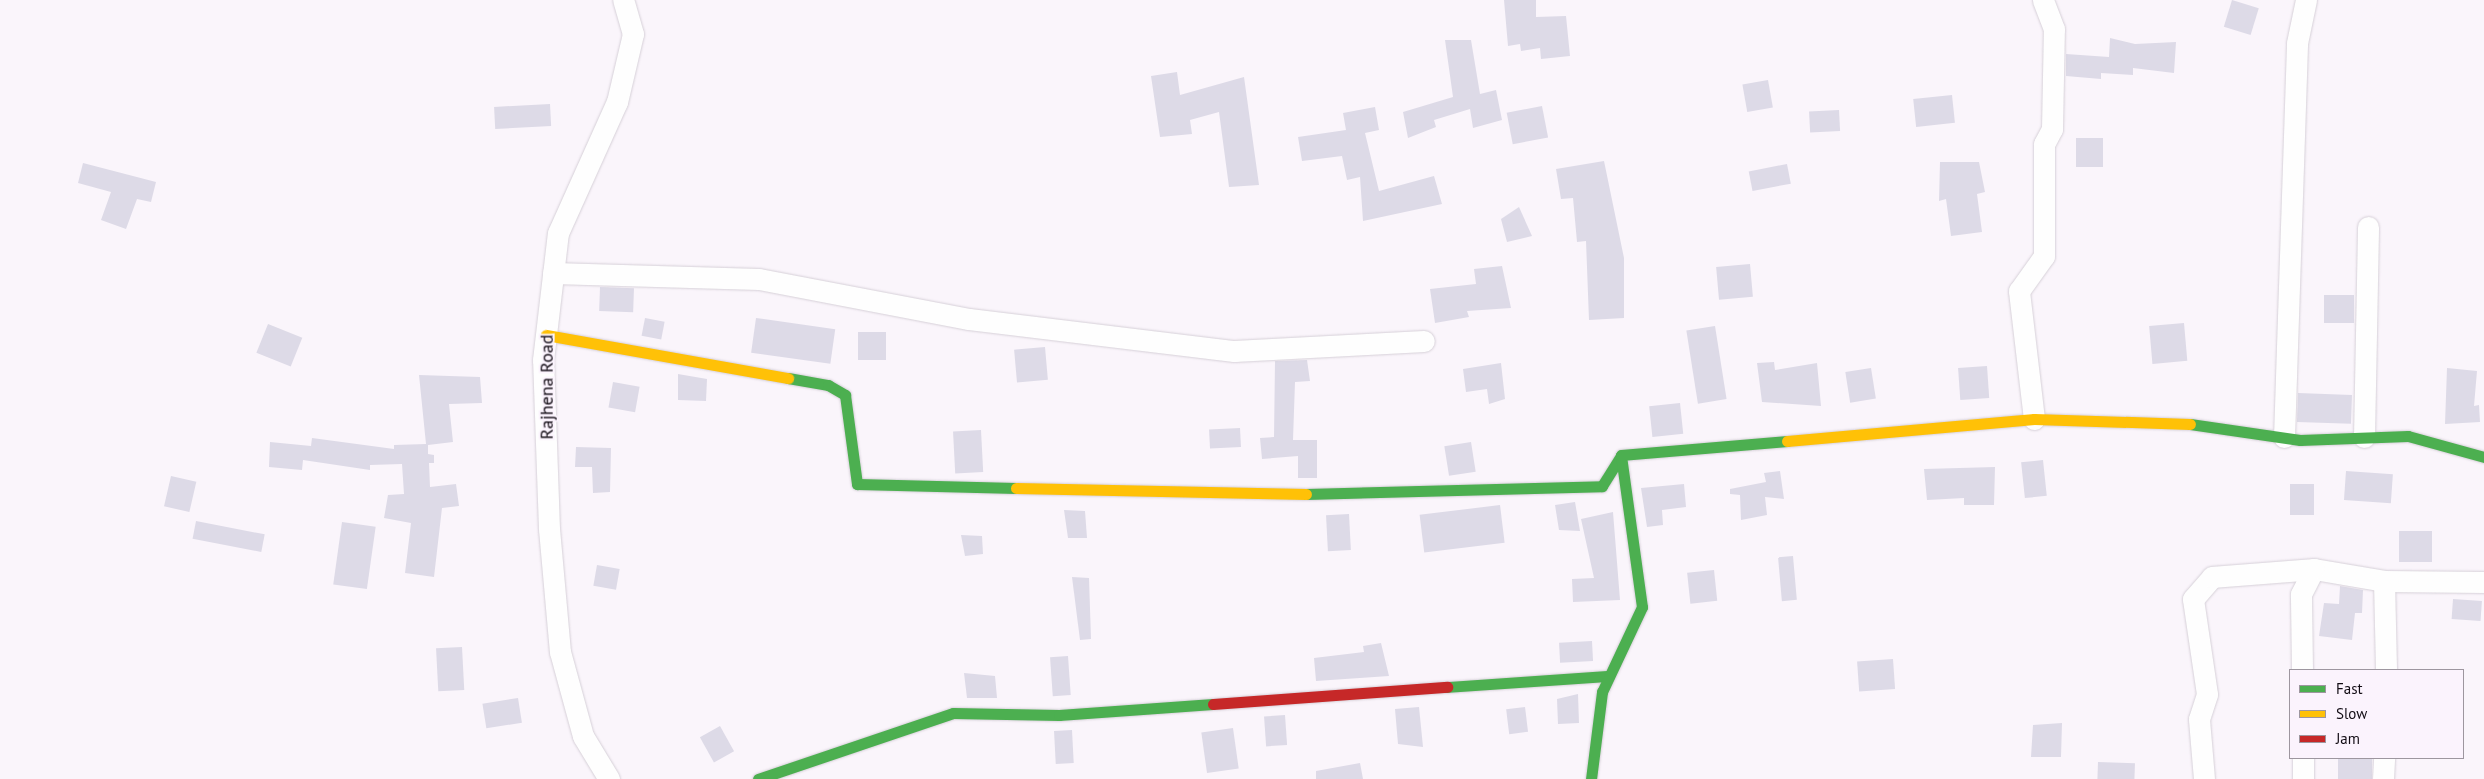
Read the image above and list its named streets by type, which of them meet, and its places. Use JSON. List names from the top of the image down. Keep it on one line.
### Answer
{"streets":{"street":["Rajhena Road"]},"legend":["Fast","Slow","Jam"]}
